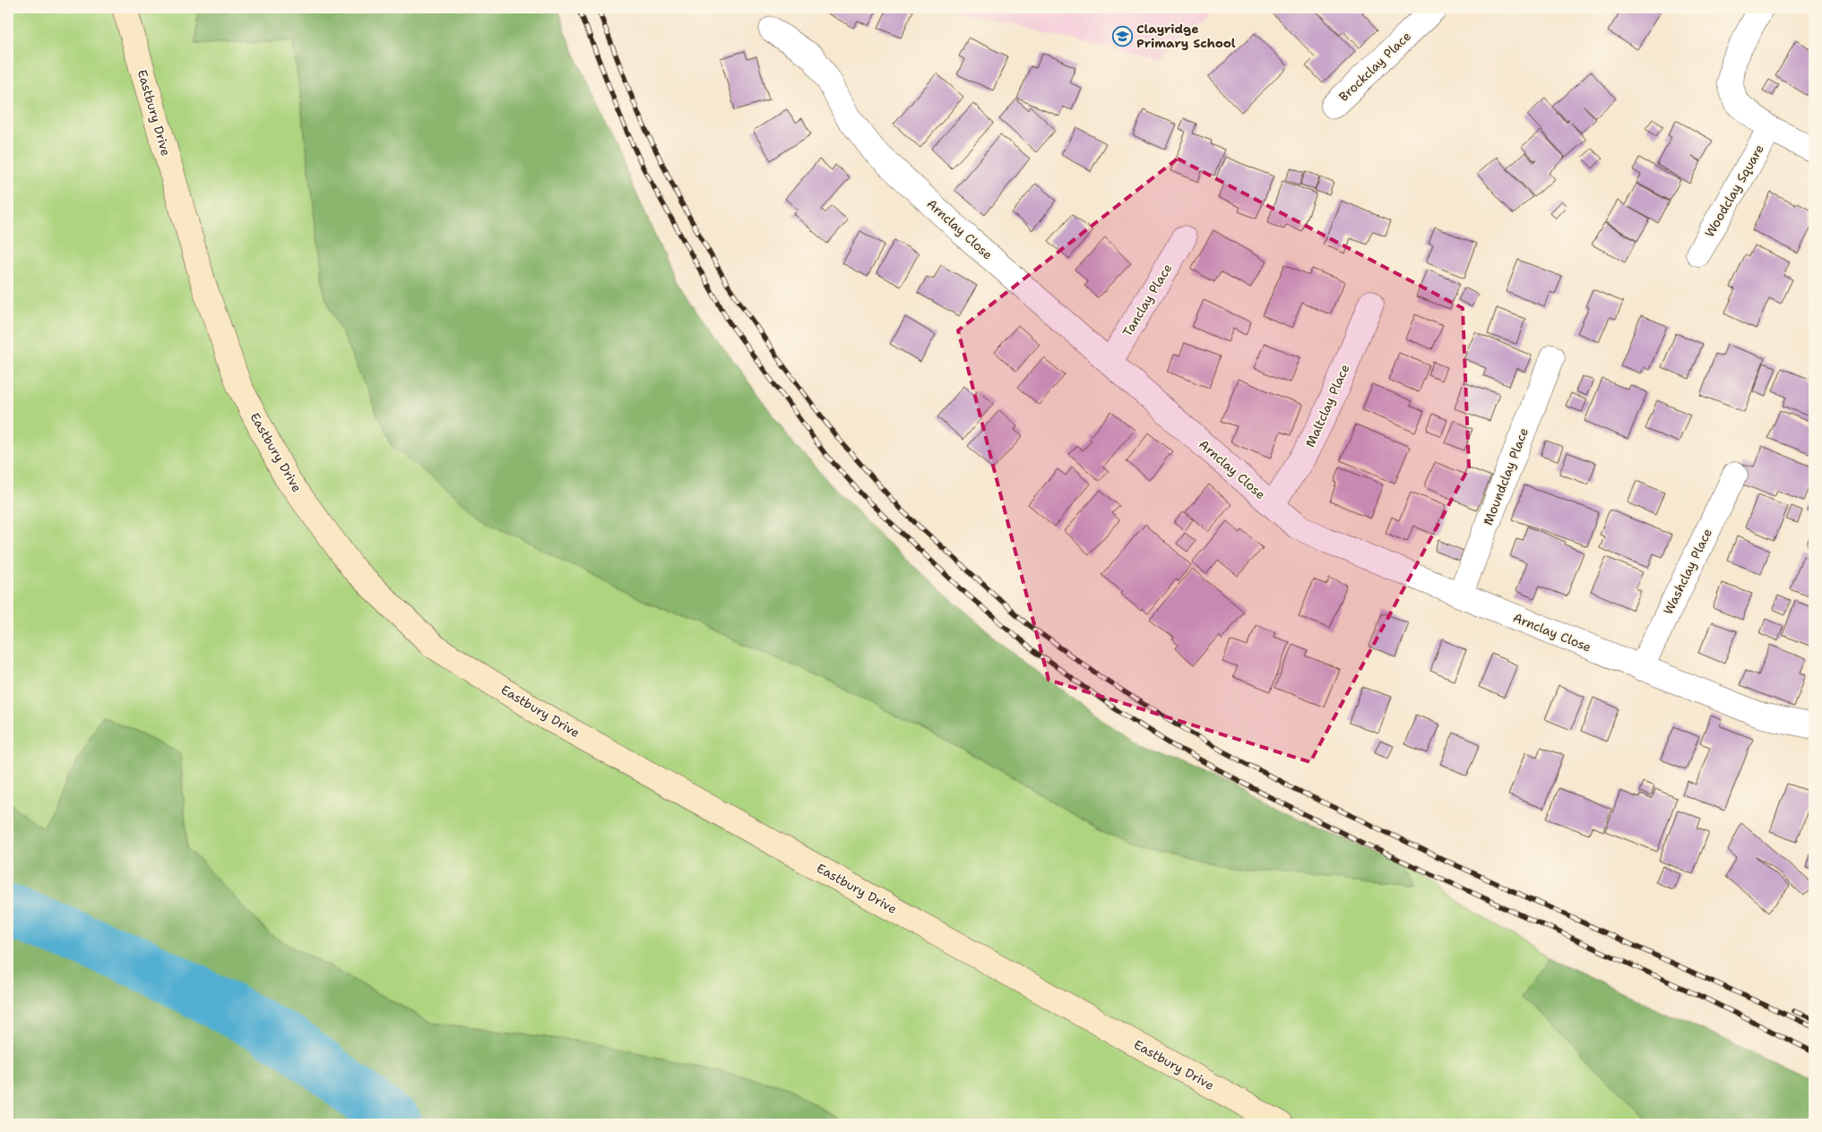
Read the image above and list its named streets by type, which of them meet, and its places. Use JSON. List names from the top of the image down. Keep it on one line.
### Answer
{"streets":{"street":["Brockclay Place","Eastbury Drive","Woodclay Square","Arnclay Close","Tanclay Place","Maltclay Place","Moundclay Place","Washclay Place"]},"crossings":[["Arnclay Close","Tanclay Place"],["Arnclay Close","Maltclay Place"],["Arnclay Close","Moundclay Place"],["Arnclay Close","Washclay Place"]],"places":{"school or university":["Clayridge Primary School"]}}
